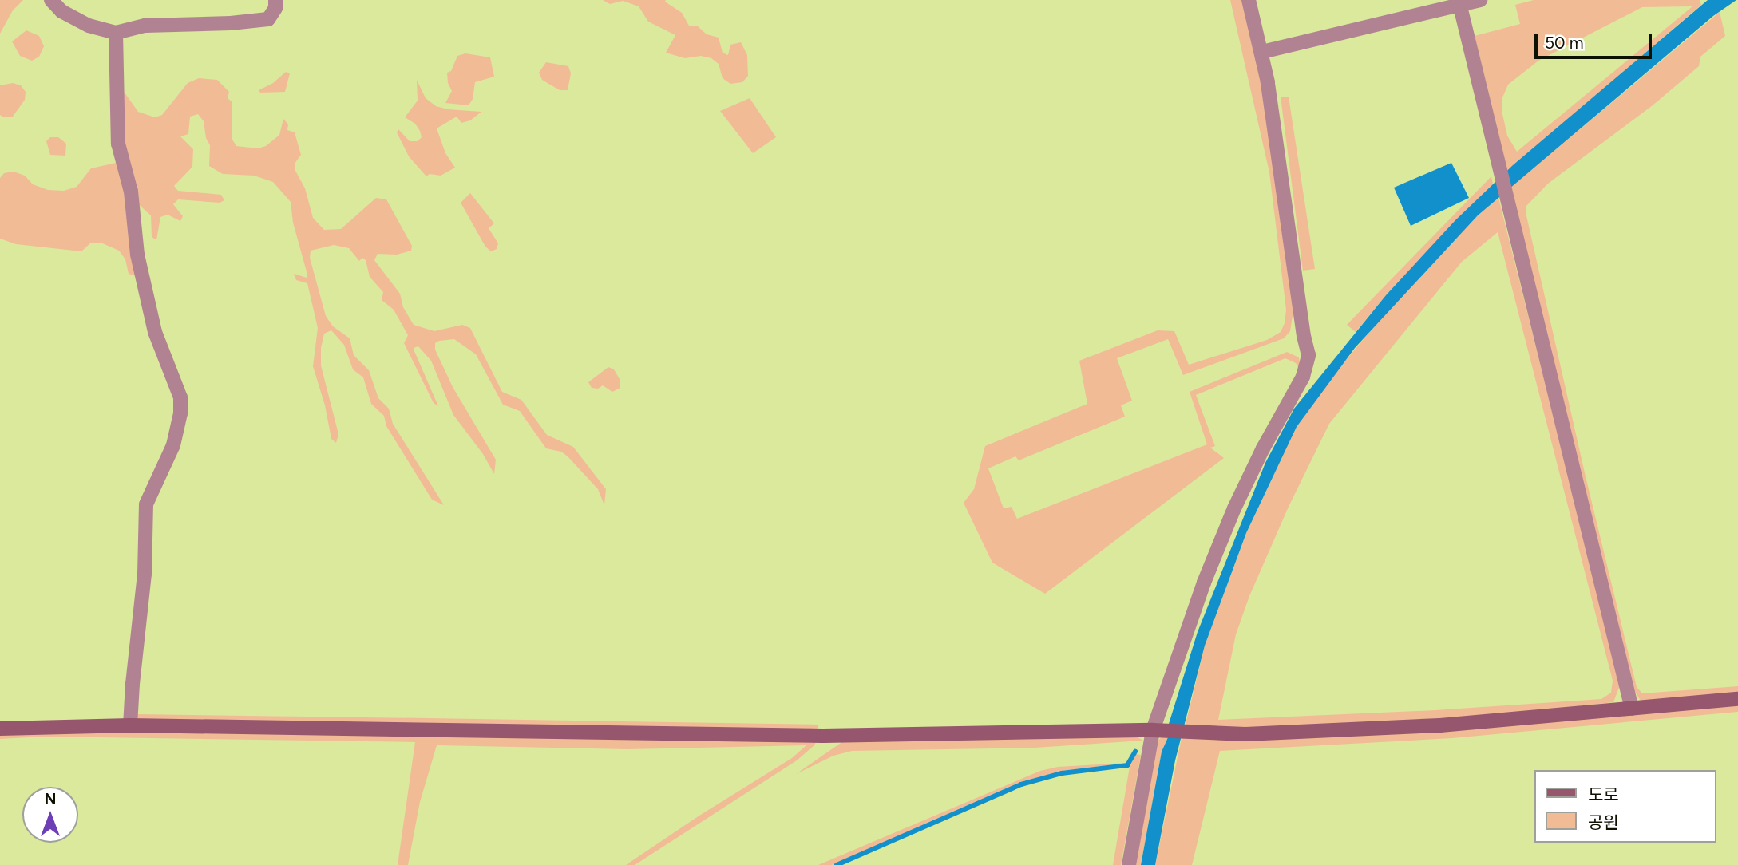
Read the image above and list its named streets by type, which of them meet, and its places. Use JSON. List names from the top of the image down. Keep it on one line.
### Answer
{"legend":["도로","공원"],"scale_bar":"50 m","north":"top"}
